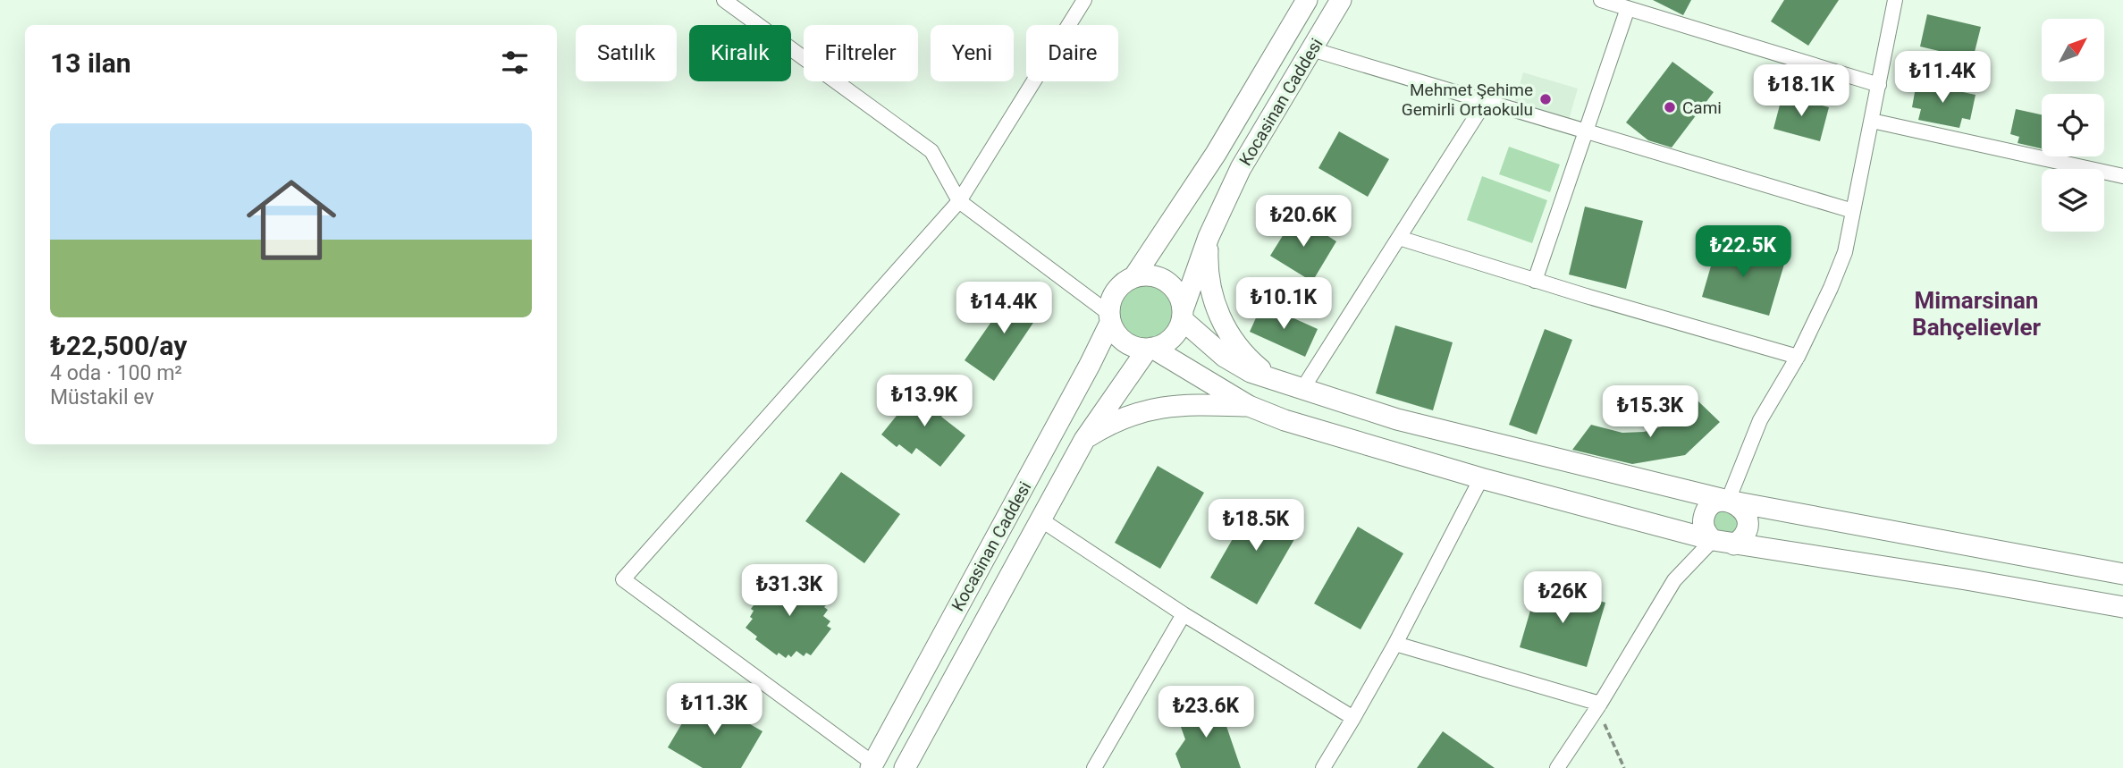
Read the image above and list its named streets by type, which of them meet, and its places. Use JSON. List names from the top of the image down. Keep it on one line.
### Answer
{"streets":{"main road":["Kocasinan Caddesi"]},"districts":["Mimarsinan Bahçelievler"],"places":["Mehmet Şehime Gemirli Ortaokulu","Cami"],"north":"top right","page":{"chip":["Satılık","Kiralık","Filtreler","Yeni","Daire"],"heading":"13 ilan","price":["₺11.4K","₺18.1K","₺20.6K","₺22.5K","₺10.1K","₺14.4K","₺13.9K","₺15.3K","₺18.5K","₺31.3K","₺26K","₺11.3K","₺23.6K"],"list":[{"name":"₺22,500/ay","note":"4 oda · 100 m² · Müstakil ev"}]}}
